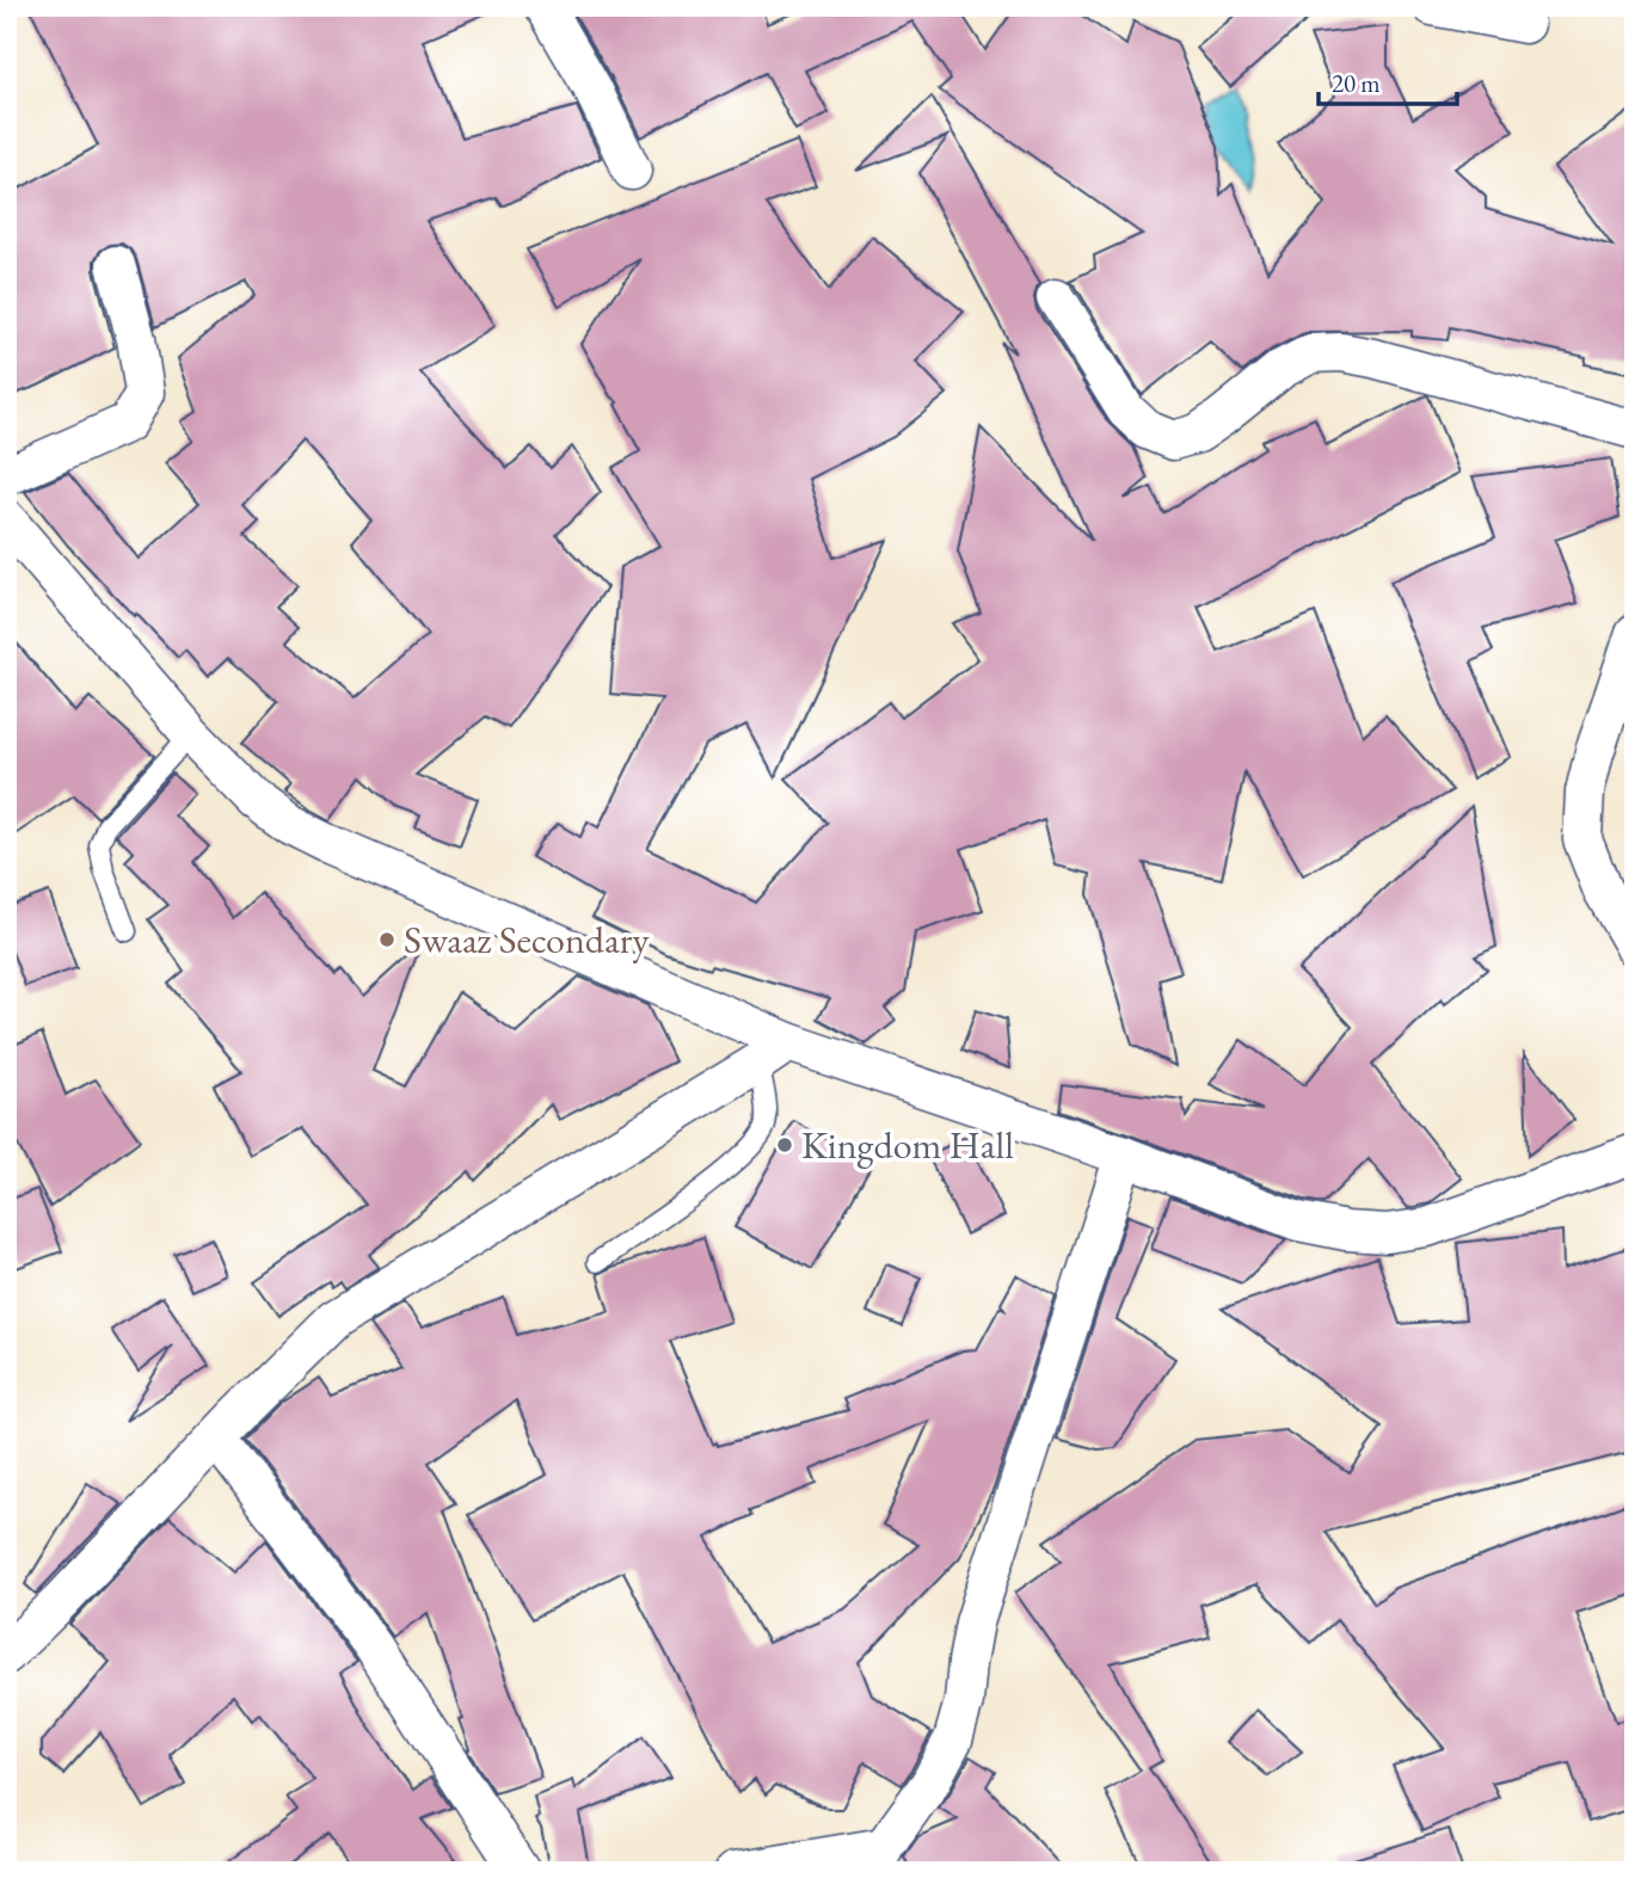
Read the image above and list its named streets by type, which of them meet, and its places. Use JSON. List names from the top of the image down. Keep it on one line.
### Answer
{"places":["Swaaz Secondary","Kingdom Hall"],"scale_bar":"20 m"}
